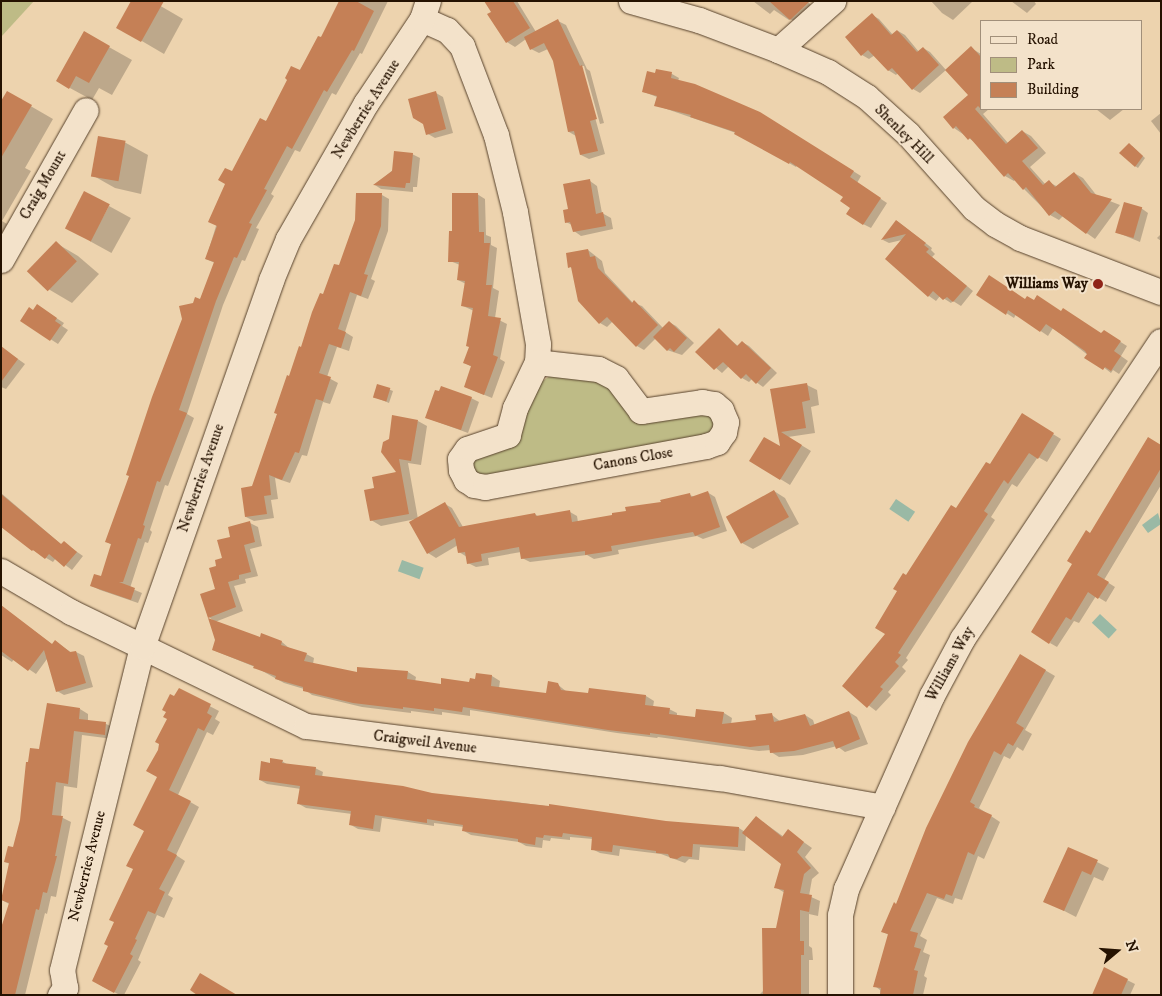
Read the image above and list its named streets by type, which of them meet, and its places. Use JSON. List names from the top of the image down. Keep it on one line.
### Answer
{"streets":{"street":["Newberries Avenue","Shenley Hill","Craig Mount","Canons Close","Williams Way","Craigweil Avenue"]},"crossings":[["Newberries Avenue","Canons Close"],["Newberries Avenue","Craigweil Avenue"],["Williams Way","Craigweil Avenue"]],"places":["Williams Way"],"legend":["Road","Park","Building"],"north":"right"}
